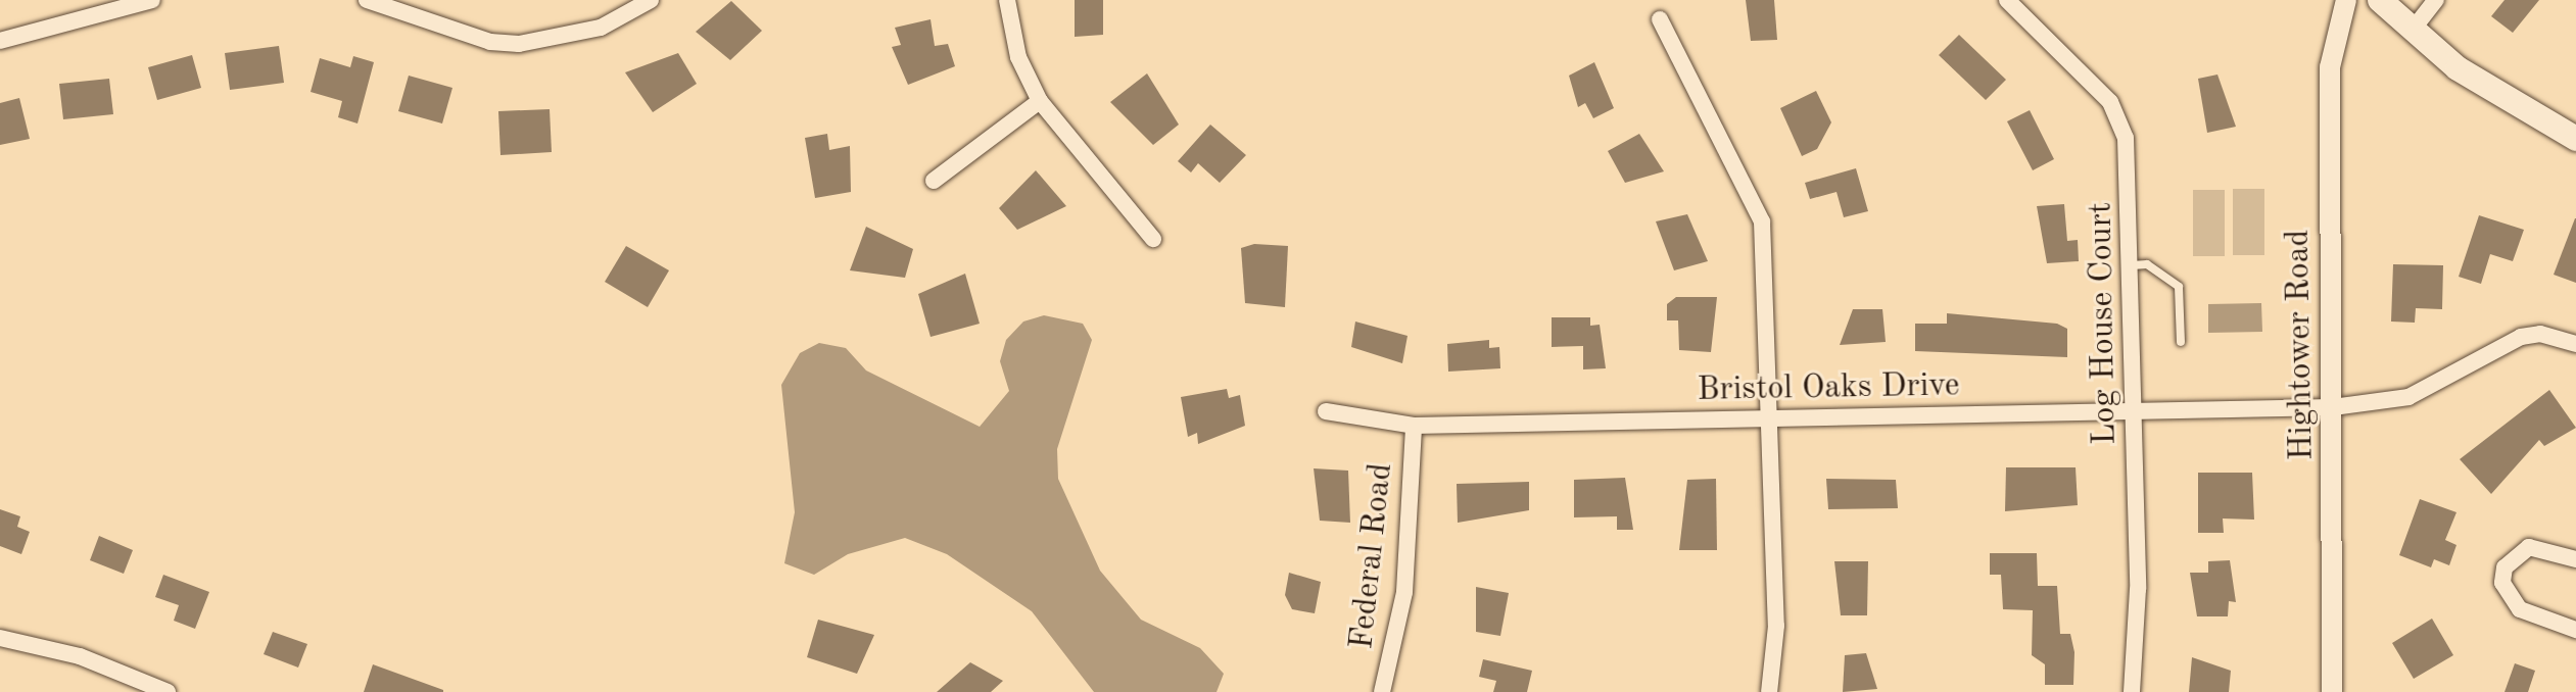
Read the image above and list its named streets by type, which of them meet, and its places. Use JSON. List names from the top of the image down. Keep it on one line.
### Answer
{"streets":{"street":["Log House Court","Hightower Road","Bristol Oaks Drive","Federal Road"]},"crossings":[["Log House Court","Bristol Oaks Drive"],["Hightower Road","Bristol Oaks Drive"],["Bristol Oaks Drive","Federal Road"]]}
